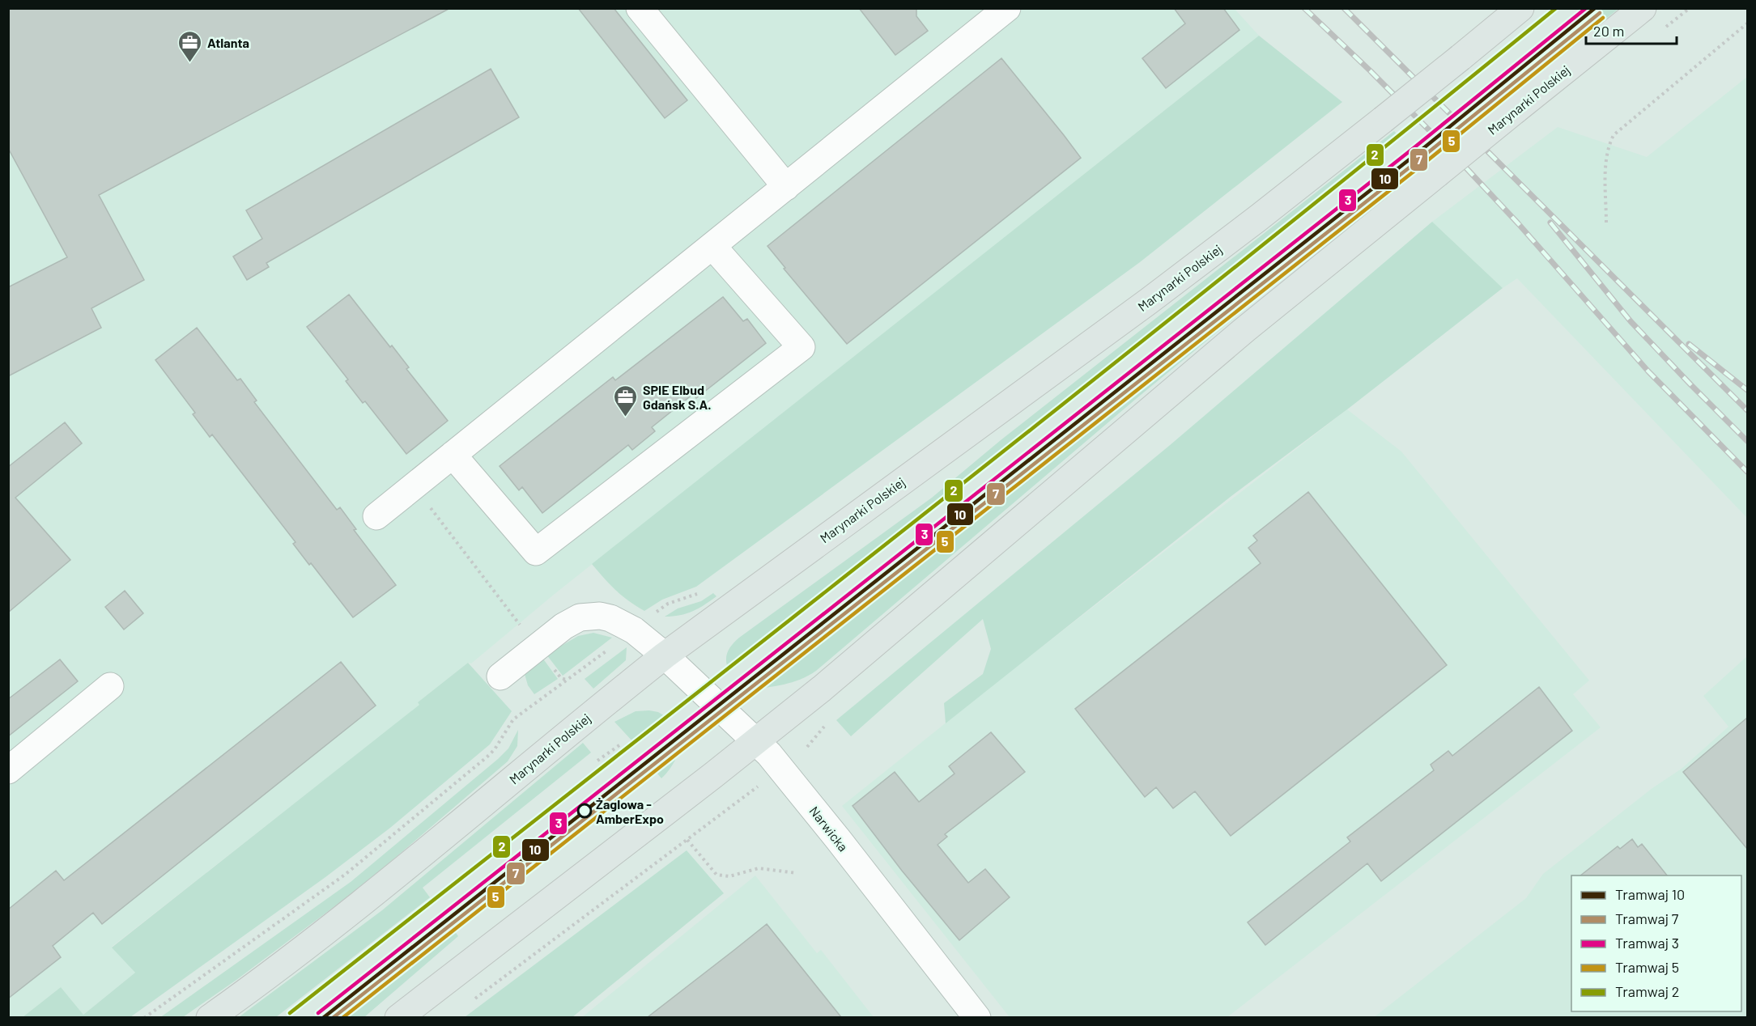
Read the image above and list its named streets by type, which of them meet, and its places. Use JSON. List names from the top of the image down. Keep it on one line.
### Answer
{"streets":{"main road":["Marynarki Polskiej"],"street":["Narwicka"]},"crossings":[["Marynarki Polskiej","Narwicka"]],"places":{"office":["Atlanta","SPIE Elbud Gdańsk S.A."],"other":["Żaglowa - AmberExpo"]},"lines":["tram line 10","tram line 3","tram line 2","tram line 7","tram line 5"],"legend":["Tramwaj 10","Tramwaj 7","Tramwaj 3","Tramwaj 5","Tramwaj 2"],"scale_bar":"20 m"}
